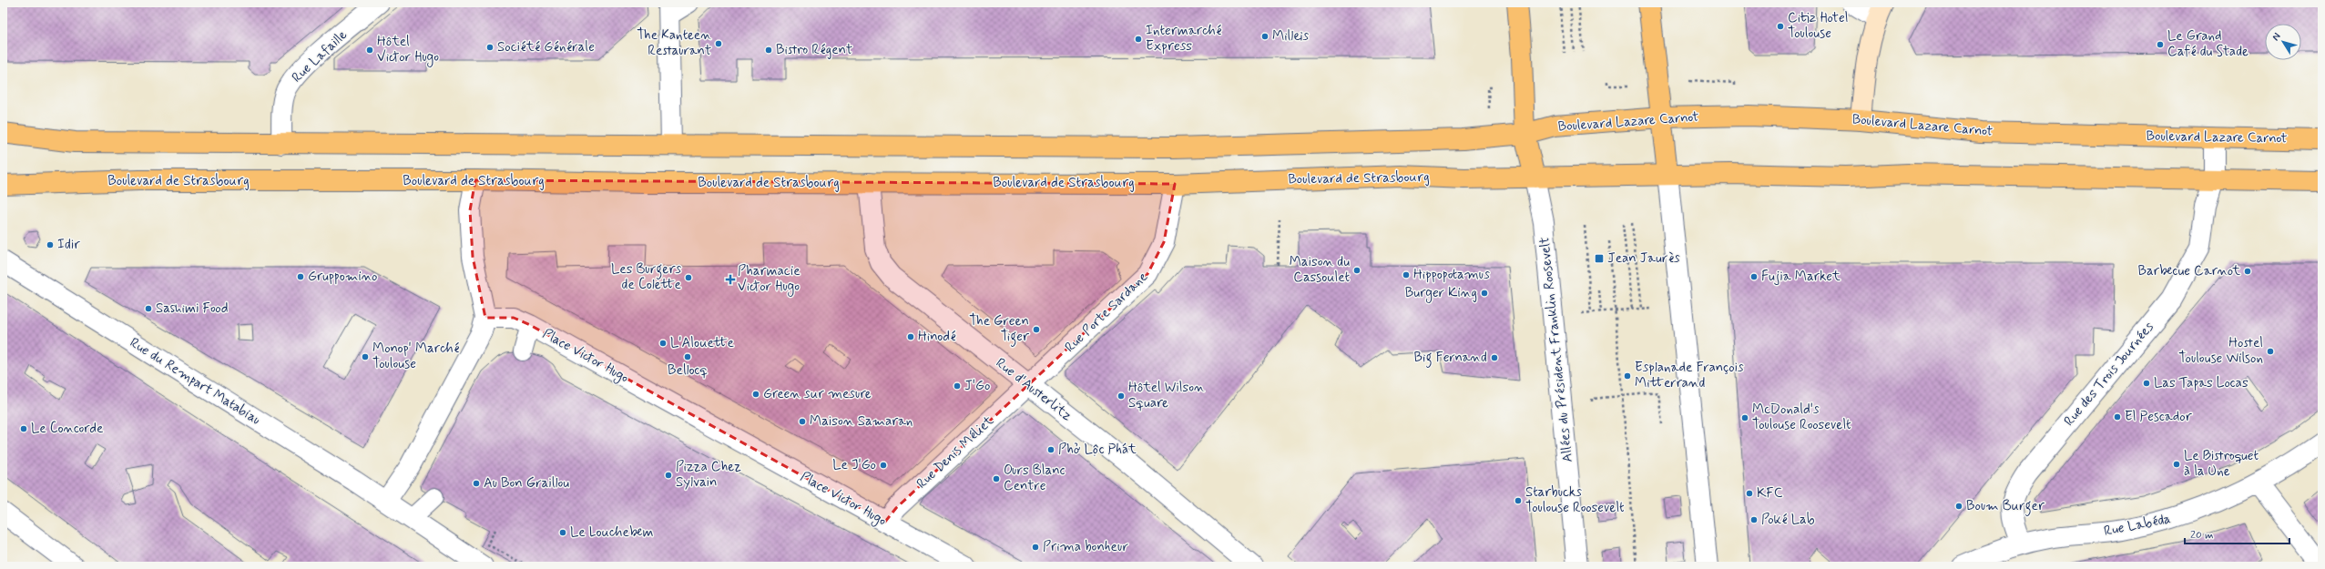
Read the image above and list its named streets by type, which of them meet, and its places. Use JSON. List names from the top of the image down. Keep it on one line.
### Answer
{"streets":{"main road":["Boulevard Lazare Carnot","Boulevard de Strasbourg","Allées du Président Franklin Roosevelt"],"street":["Rue Lafaille","Rue Porte Sardane","Place Victor Hugo","Rue des Trois Journées","Rue du Rempart Matabiau","Rue d'Austerlitz","Rue Denis Méliet","Rue Labéda"]},"crossings":[["Boulevard Lazare Carnot","Allées du Président Franklin Roosevelt"],["Boulevard Lazare Carnot","Rue des Trois Journées"],["Boulevard de Strasbourg","Rue Porte Sardane"],["Boulevard de Strasbourg","Allées du Président Franklin Roosevelt"],["Boulevard de Strasbourg","Rue d'Austerlitz"],["Rue Porte Sardane","Rue d'Austerlitz"],["Rue Porte Sardane","Rue Denis Méliet"],["Place Victor Hugo","Rue Denis Méliet"],["Rue des Trois Journées","Rue Labéda"],["Rue d'Austerlitz","Rue Denis Méliet"]],"places":{"other":["Citiz Hotel Toulouse","Milleis","Intermarché Express","The Kanteen Restaurant","Le Grand Café du Stade","Société Générale","Hôtel Victor Hugo","Bistro Régent","Idir","Maison du Cassoulet","Barbecue Carnot","Hippopotamus","Gruppomino","Fujia Market","Les Burgers de Colette","Burger King","Sashimi Food","The Green Tiger","Hinodé","L'Alouette","Hostel Toulouse Wilson","Monop' Marché Toulouse","Bellocq","Big Fernand","Esplanade François Mitterrand","Las Tapas Locas","J'Go","Green sur mesure","Hôtel Wilson Square","El Pescador","McDonald's Toulouse Roosevelt","Maison Samaran","Le Concorde","Phở Lộc Phát","Le Bistroquet à la Une","Le J'Go","Pizza Chez Sylvain","Ours Blanc Centre","Au Bon Graillou","KFC","Starbucks Toulouse Roosevelt","Boum Burger","Poké Lab","Le Louchebem","Prima bonheur"],"transit":["Jean Jaurès"],"health":["Pharmacie Victor Hugo"]},"scale_bar":"20 m","north":"top left"}
